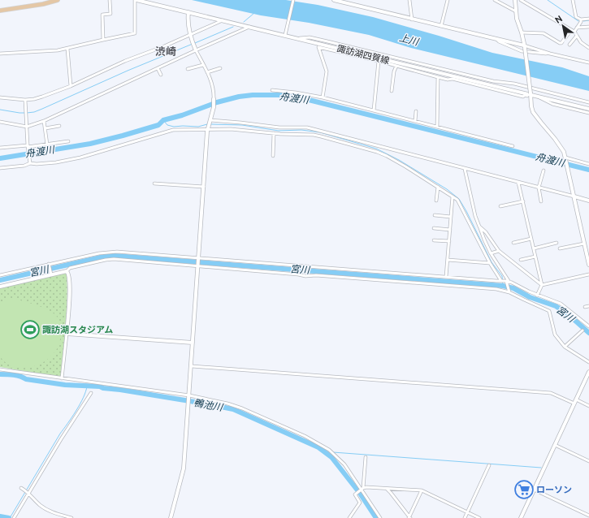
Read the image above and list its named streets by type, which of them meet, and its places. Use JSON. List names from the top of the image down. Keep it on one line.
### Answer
{"streets":{"street":["諏訪湖四賀線"]},"districts":["渋崎"],"water":["上川","舟渡川","宮川","鴨池川"],"places":{"sports":["諏訪湖スタジアム"],"supermarket":["ローソン"]},"north":"top left"}
